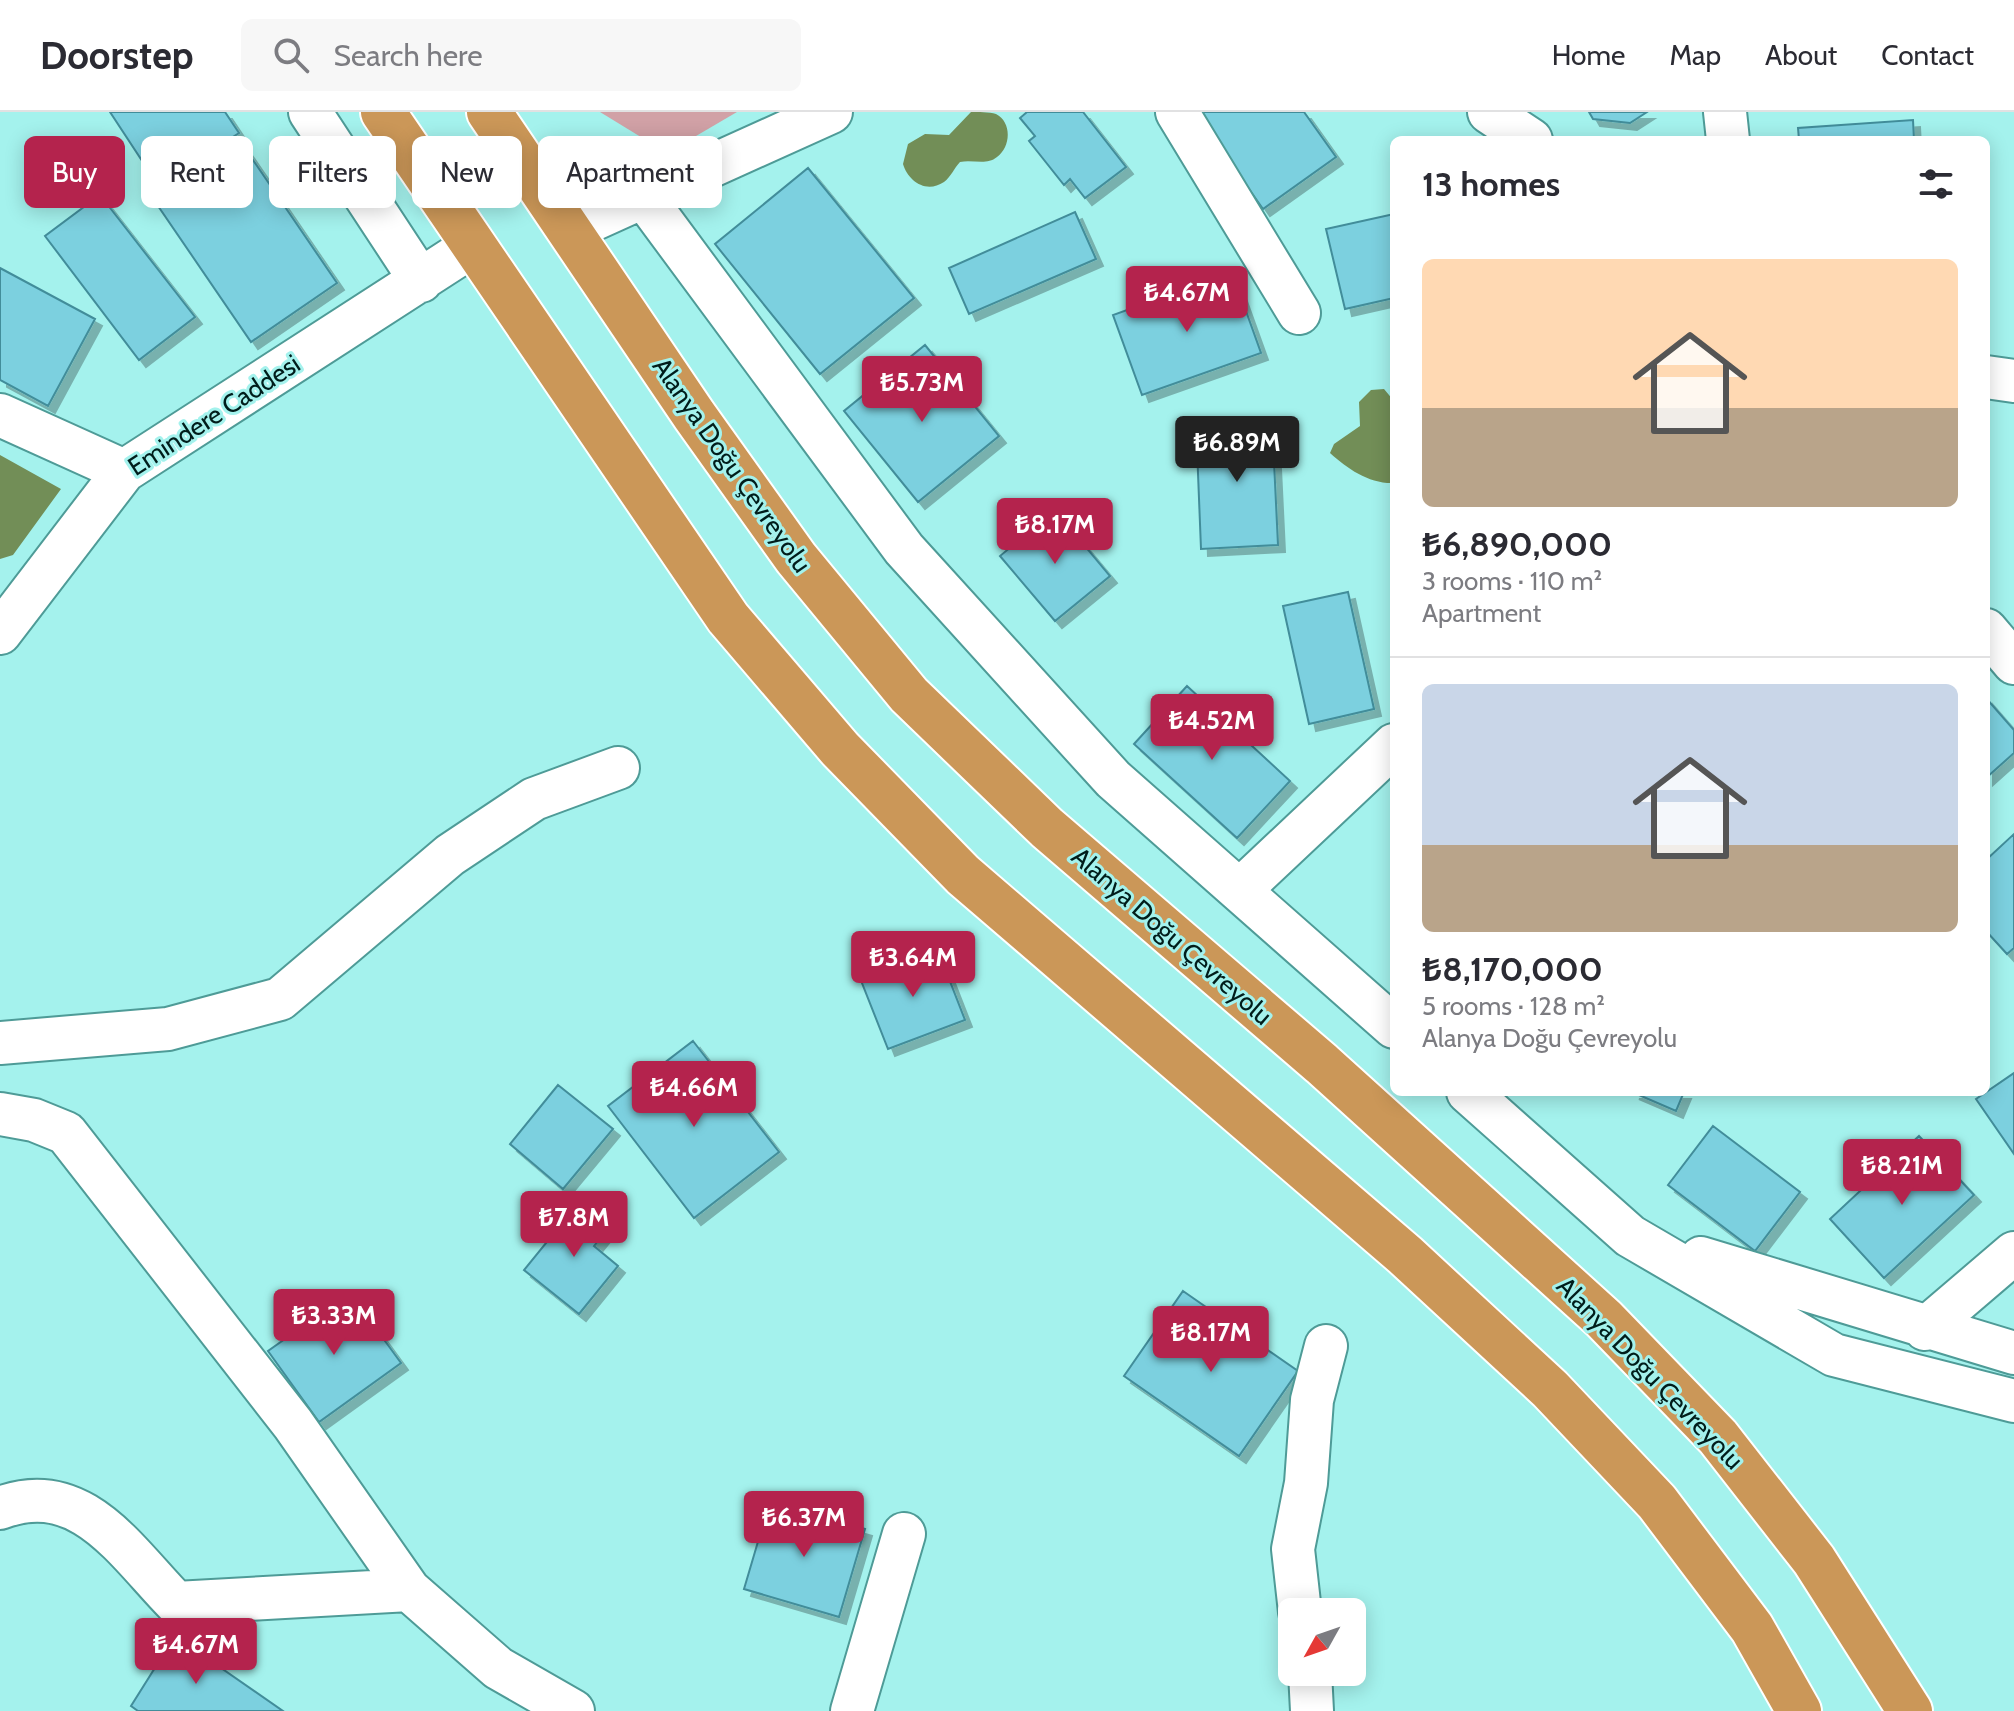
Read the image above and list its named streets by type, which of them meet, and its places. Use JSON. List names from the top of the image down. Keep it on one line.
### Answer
{"streets":{"highway":["Alanya Doğu Çevreyolu"],"street":["Emindere Caddesi"]},"north":"bottom left","page":{"header":"Doorstep","search":"Search here","nav":["Home","Map","About","Contact"],"chip":["Buy","Rent","Filters","New","Apartment"],"heading":"13 homes","list":[{"name":"₺6,890,000","note":"3 rooms · 110 m² · Apartment"},{"name":"₺8,170,000","note":"5 rooms · 128 m² · Alanya Doğu Çevreyolu"}],"price":["₺4.67M","₺5.73M","₺6.89M","₺8.17M","₺4.52M","₺3.64M","₺4.66M","₺8.21M","₺7.8M","₺3.33M","₺8.17M","₺6.37M","₺4.67M"]}}
